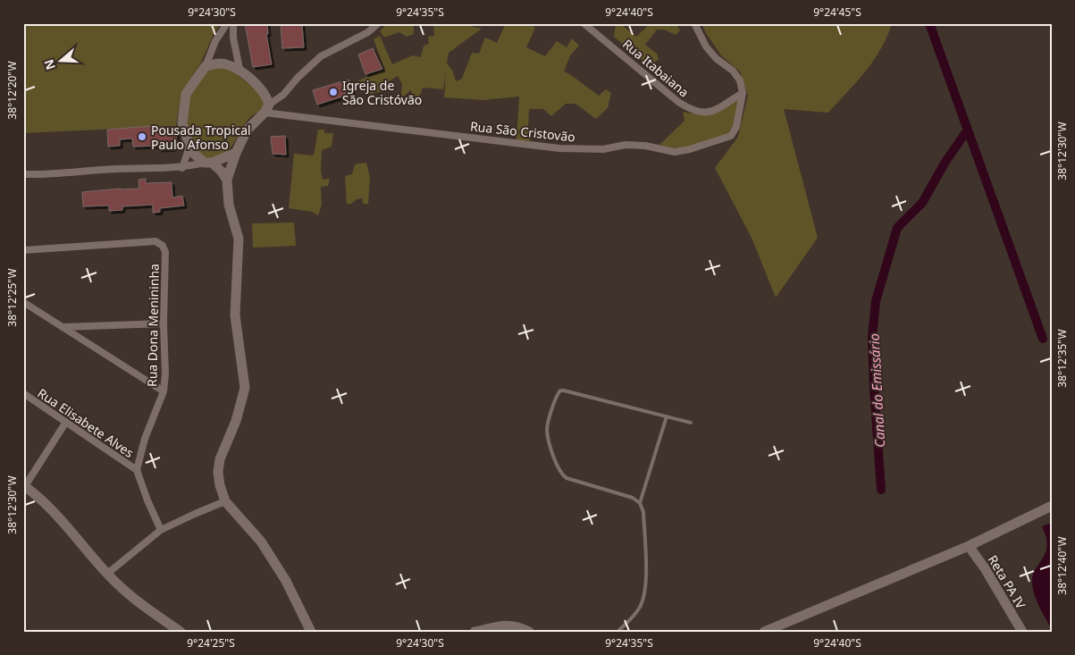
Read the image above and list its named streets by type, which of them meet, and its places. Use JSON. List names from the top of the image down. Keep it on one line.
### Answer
{"streets":{"street":["Rua Itabaiana","Rua São Cristovão","Rua Dona Menininha","Rua Elisabete Alves","Reta PA IV"]},"crossings":[["Rua Itabaiana","Rua São Cristovão"],["Rua Dona Menininha","Rua Elisabete Alves"]],"water":["Canal do Emissário"],"places":["Igreja de São Cristóvão","Pousada Tropical Paulo Afonso"],"north":"left","coordinates":["9°24'30\"S","9°24'35\"S","9°24'40\"S","9°24'45\"S","38°12'20\"W","38°12'30\"W","38°12'25\"W","38°12'35\"W","38°12'40\"W","9°24'25\"S"]}
